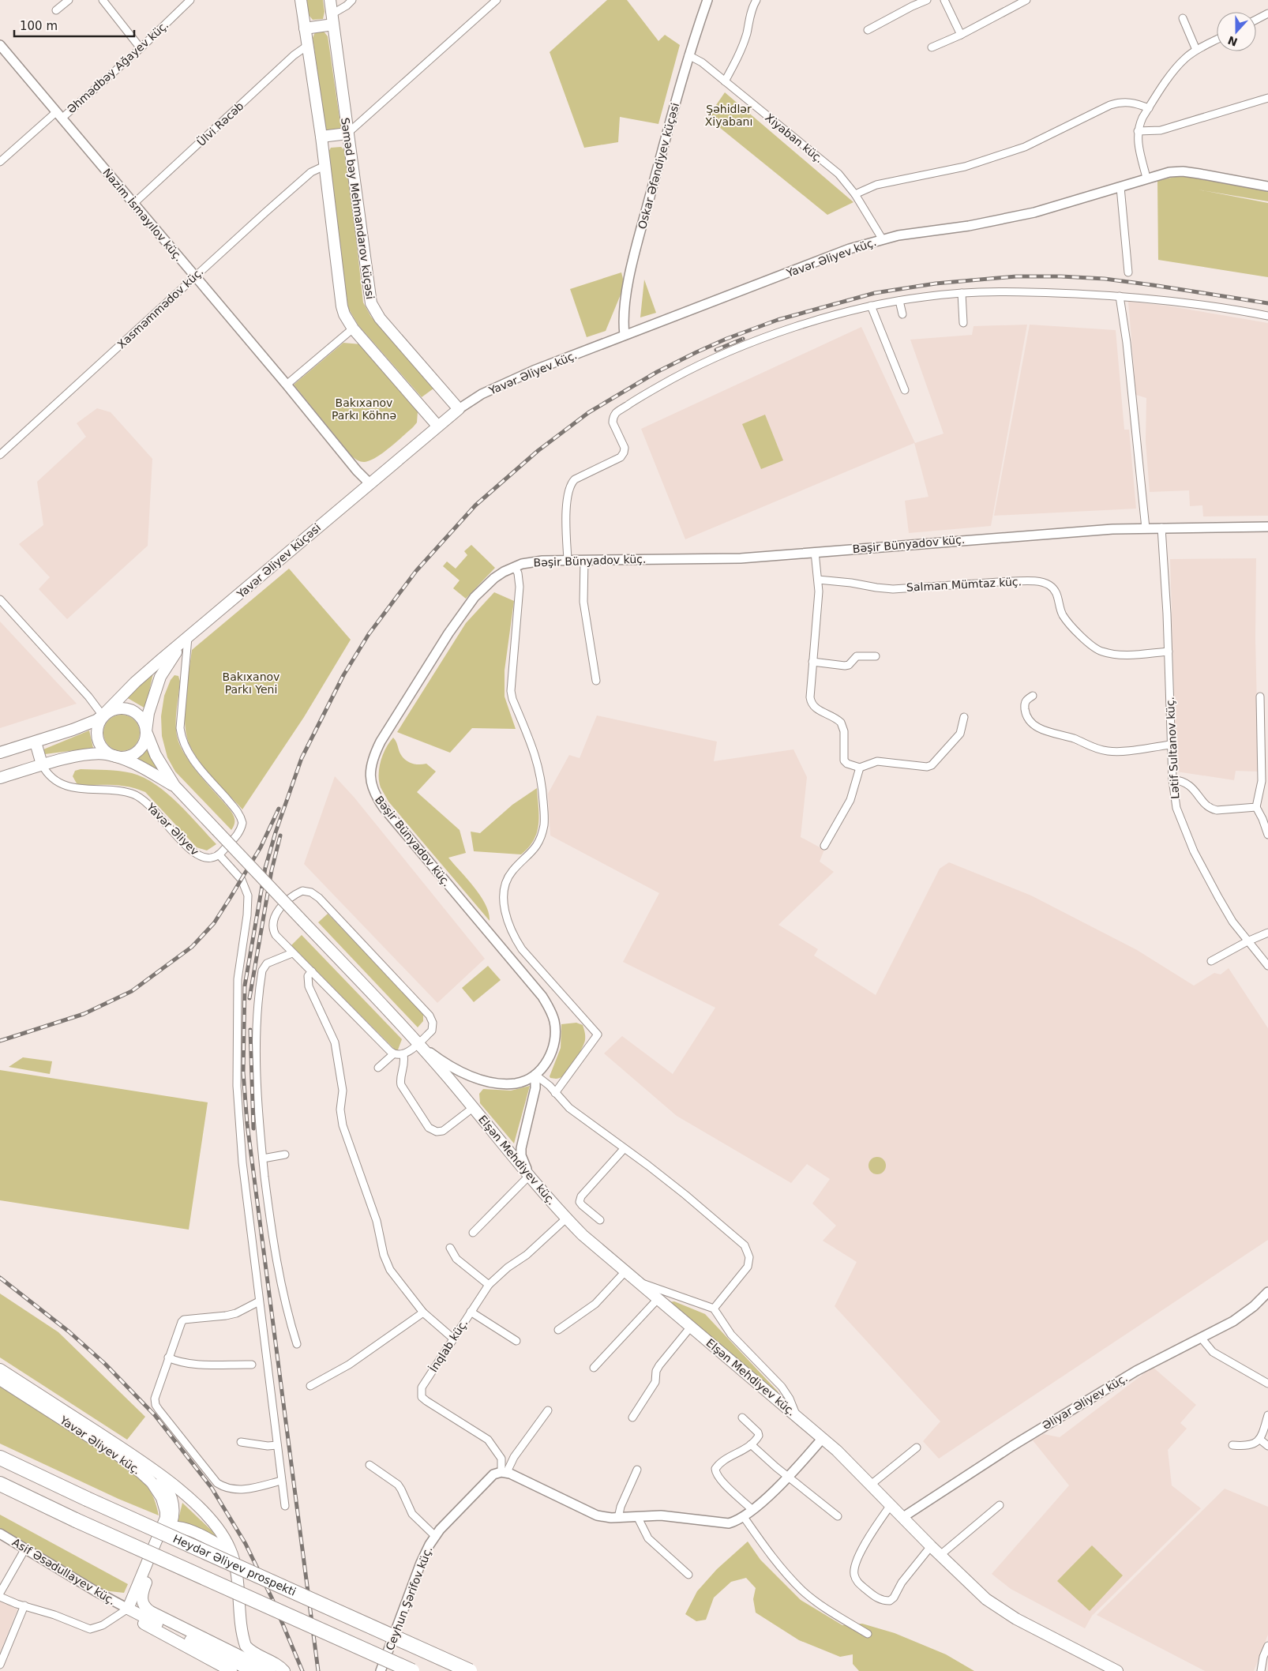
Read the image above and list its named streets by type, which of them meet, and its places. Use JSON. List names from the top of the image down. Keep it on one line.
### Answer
{"streets":{"highway":["Heydər Əliyev prospekti"],"main road":["Səməd bəy Mehmandarov küçəsi","Yavər Əliyev küç.","Yavər Əliyev küçəsi","Elşən Mehdiyev küç."],"street":["Əhmədbəy Ağayev küç.","Ülvi Rəcəb","Xiyaban küç.","Oskar Əfəndiyev küçəsi","Nazim İsmayılov küç.","Xasməmmədov küç.","Bəşir Bünyadov küç.","Salman Mümtaz küç.","Lətif Sultanov küç.","Yavər Əliyev","İnqlab küç.","Əliyar Əliyev küç.","Asif Əsədullayev küç.","Ceyhun Şərifov küç."]},"crossings":[["Əhmədbəy Ağayev küç.","Nazim İsmayılov küç."],["Ülvi Rəcəb","Nazim İsmayılov küç."],["Xiyaban küç.","Oskar Əfəndiyev küçəsi"],["Xiyaban küç.","Yavər Əliyev küç."],["Oskar Əfəndiyev küçəsi","Yavər Əliyev küç."],["Səməd bəy Mehmandarov küçəsi","Yavər Əliyev küç."],["Nazim İsmayılov küç.","Xasməmmədov küç."],["Nazim İsmayılov küç.","Yavər Əliyev küçəsi"],["Yavər Əliyev küç.","Asif Əsədullayev küç."],["Bəşir Bünyadov küç.","Lətif Sultanov küç."],["Salman Mümtaz küç.","Lətif Sultanov küç."],["Elşən Mehdiyev küç.","İnqlab küç."],["Elşən Mehdiyev küç.","Əliyar Əliyev küç."],["İnqlab küç.","Ceyhun Şərifov küç."]],"parks":["Şəhidlər Xiyabanı","Bakıxanov Parkı Köhnə","Bakıxanov Parkı Yeni"],"scale_bar":"100 m","north":"bottom"}
